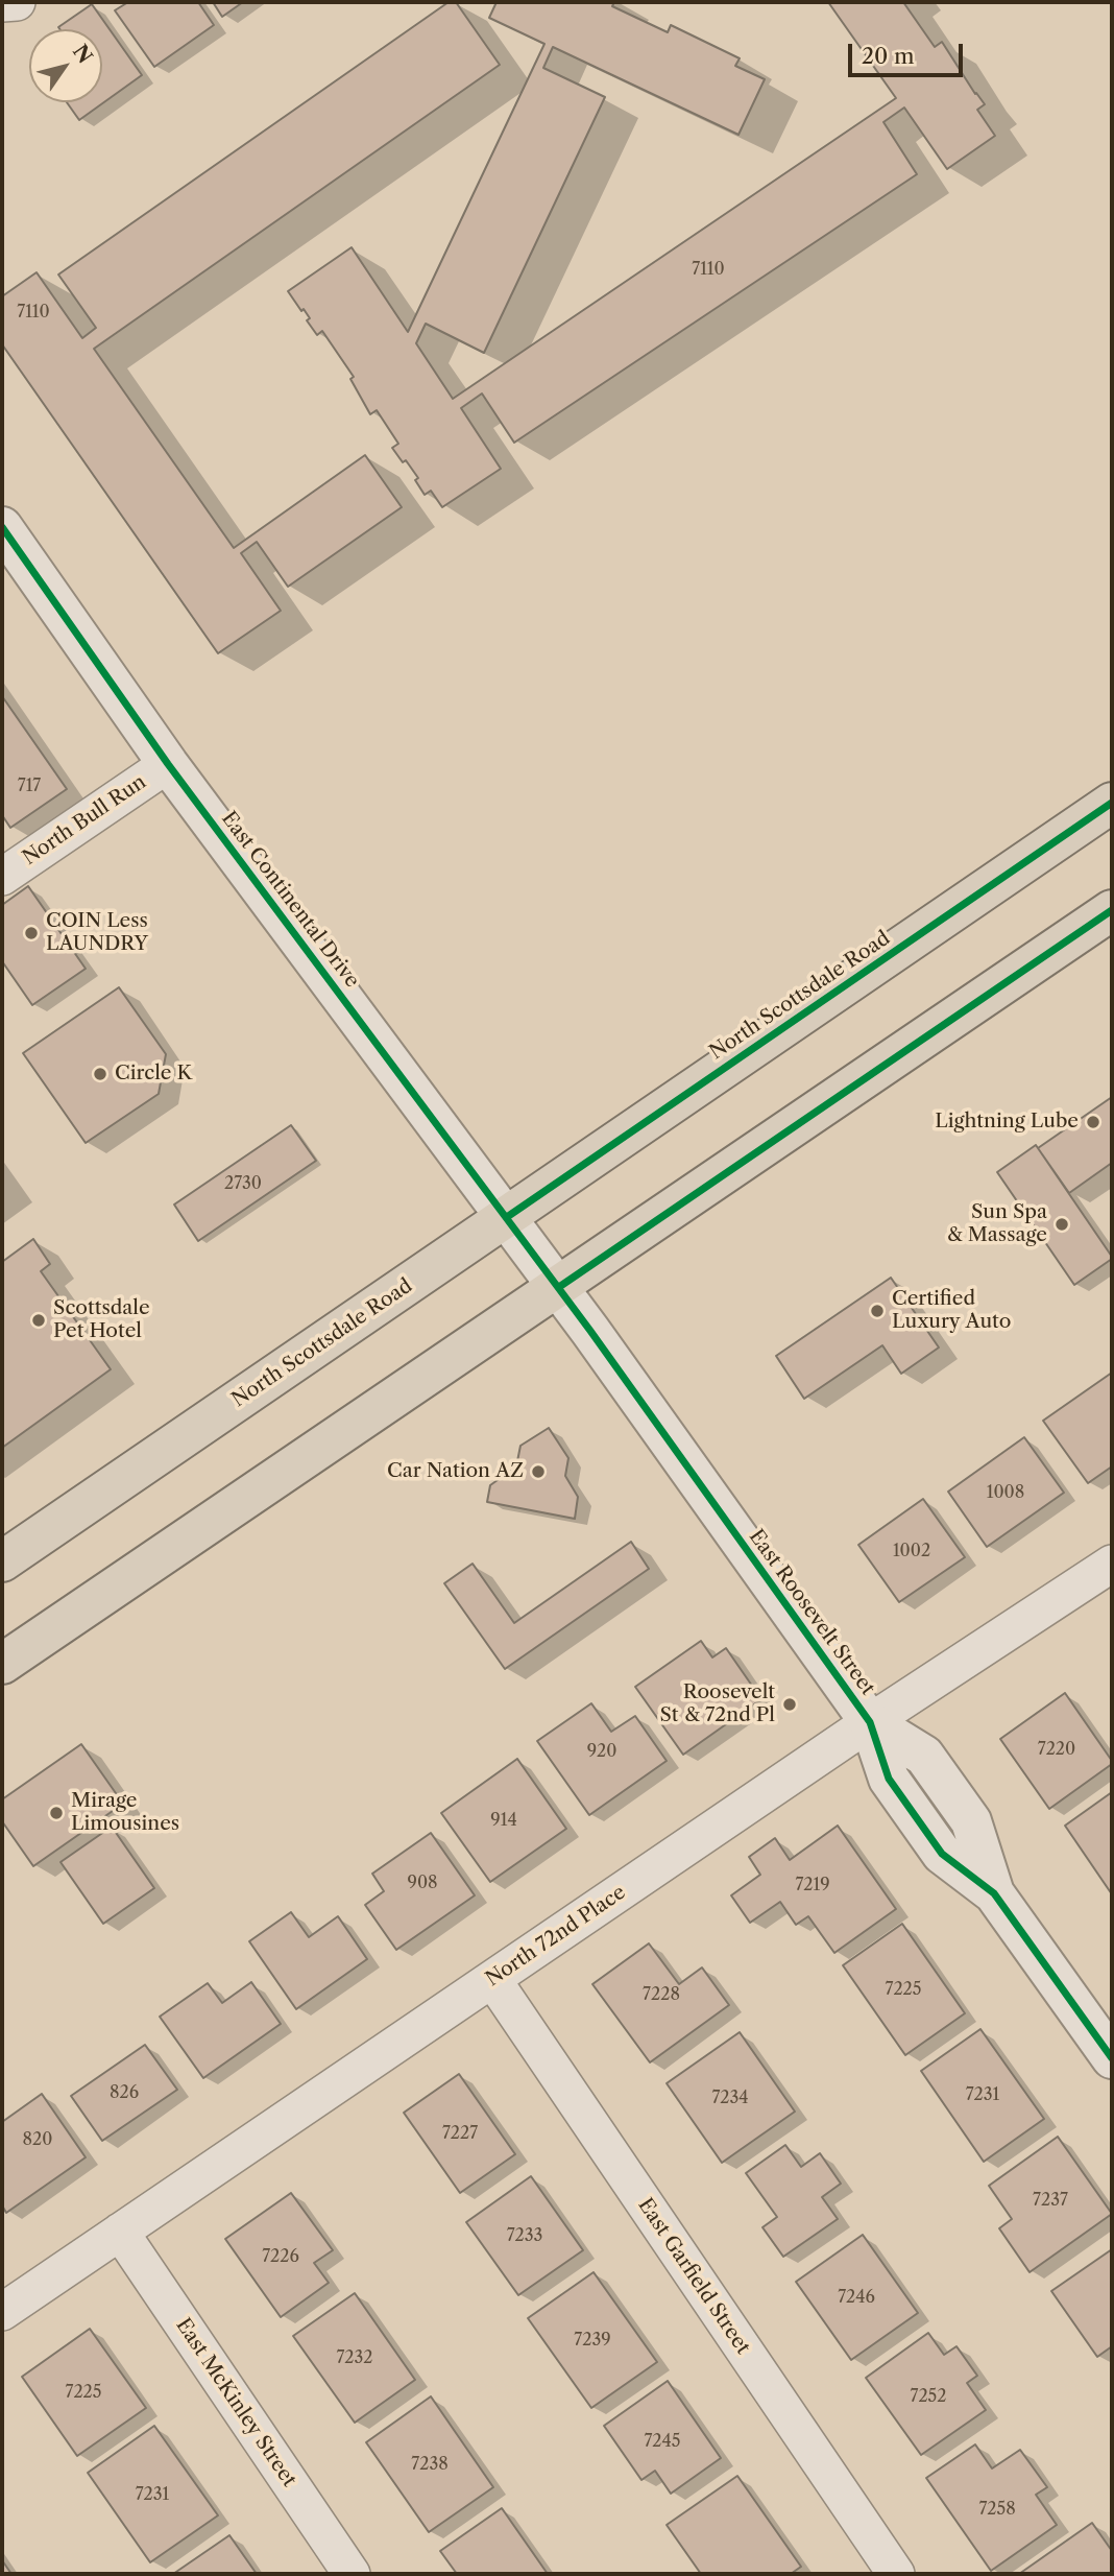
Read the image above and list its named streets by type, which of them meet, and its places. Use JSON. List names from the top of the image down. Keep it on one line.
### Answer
{"streets":{"main road":["North Scottsdale Road"],"street":["North Bull Run","East Continental Drive","East Roosevelt Street","North 72nd Place","East Garfield Street","East McKinley Street"]},"crossings":[["North Bull Run","East Continental Drive"],["East Continental Drive","North Scottsdale Road"],["East Continental Drive","East Roosevelt Street"],["East Roosevelt Street","North 72nd Place"],["North 72nd Place","East Garfield Street"],["North 72nd Place","East McKinley Street"]],"places":["COIN Less LAUNDRY","Circle K","Lightning Lube","Sun Spa & Massage","Certified Luxury Auto","Scottsdale Pet Hotel","Car Nation AZ","Roosevelt St & 72nd Pl","Mirage Limousines"],"house_numbers":["7110","7110","717","2730","1008","1002","7220","920","914","908","7219","7225","7228","826","7231","7234","7227","820","7237","7233","7226","7246","7239","7232","7225","7252","7245","7238","7231","7258"],"scale_bar":"20 m","north":"top right"}
